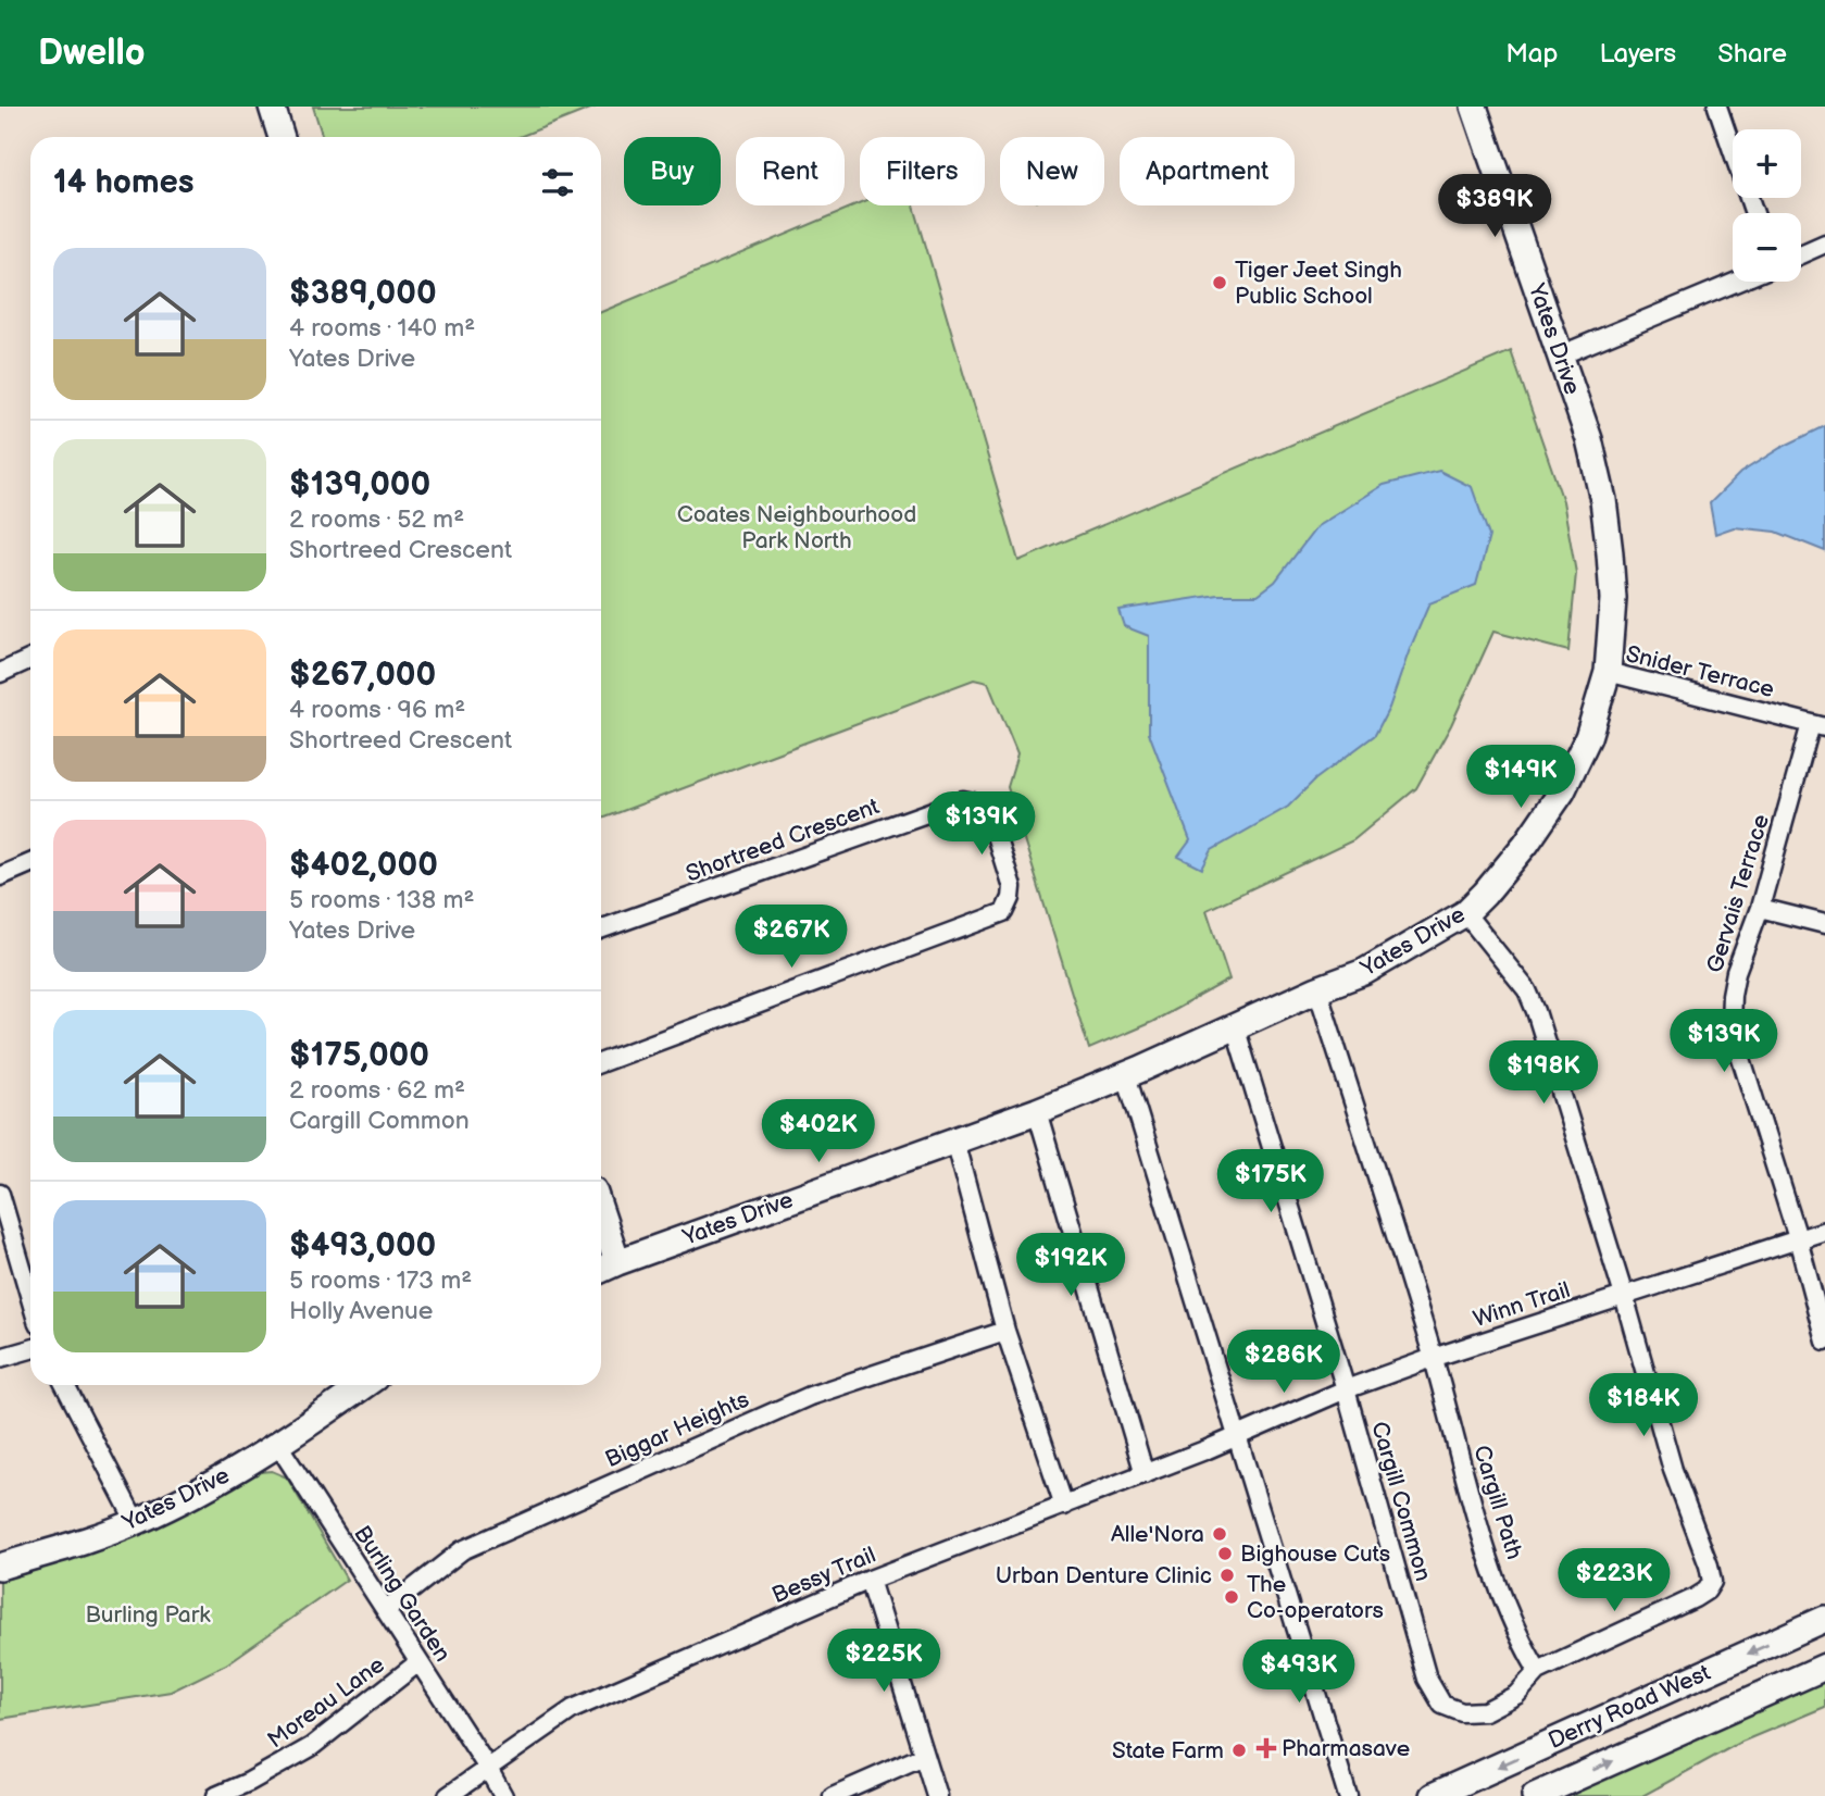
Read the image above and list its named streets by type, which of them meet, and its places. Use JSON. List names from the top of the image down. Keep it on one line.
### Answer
{"streets":{"street":["Yates Drive","Snider Terrace","Shortreed Crescent","Gervais Terrace","Winn Trail","Biggar Heights","Cargill Common","Cargill Path","Bessy Trail","Burling Garden","Moreau Lane","Derry Road West"]},"crossings":[["Yates Drive","Snider Terrace"],["Yates Drive","Cargill Common"],["Yates Drive","Cargill Path"],["Yates Drive","Burling Garden"],["Snider Terrace","Gervais Terrace"],["Gervais Terrace","Winn Trail"],["Winn Trail","Cargill Common"],["Winn Trail","Cargill Path"],["Winn Trail","Bessy Trail"],["Biggar Heights","Burling Garden"],["Cargill Common","Cargill Path"],["Bessy Trail","Burling Garden"],["Burling Garden","Moreau Lane"]],"parks":["Coates Neighbourhood Park North","Burling Park"],"places":{"other":["Tiger Jeet Singh Public School","Alle'Nora","Bighouse Cuts","Urban Denture Clinic","The Co-operators","State Farm"],"health":["Pharmasave"]},"page":{"header":"Dwello","nav":["Map","Layers","Share"],"map_buttons":["+","−"],"chip":["Buy","Rent","Filters","New","Apartment"],"heading":"14 homes","price":["$389K","$149K","$139K","$267K","$139K","$198K","$402K","$175K","$192K","$286K","$184K","$223K","$225K","$493K"],"list":[{"name":"$389,000","note":"4 rooms · 140 m² · Yates Drive"},{"name":"$139,000","note":"2 rooms · 52 m² · Shortreed Crescent"},{"name":"$267,000","note":"4 rooms · 96 m² · Shortreed Crescent"},{"name":"$402,000","note":"5 rooms · 138 m² · Yates Drive"},{"name":"$175,000","note":"2 rooms · 62 m² · Cargill Common"},{"name":"$493,000","note":"5 rooms · 173 m² · Holly Avenue"}]}}
